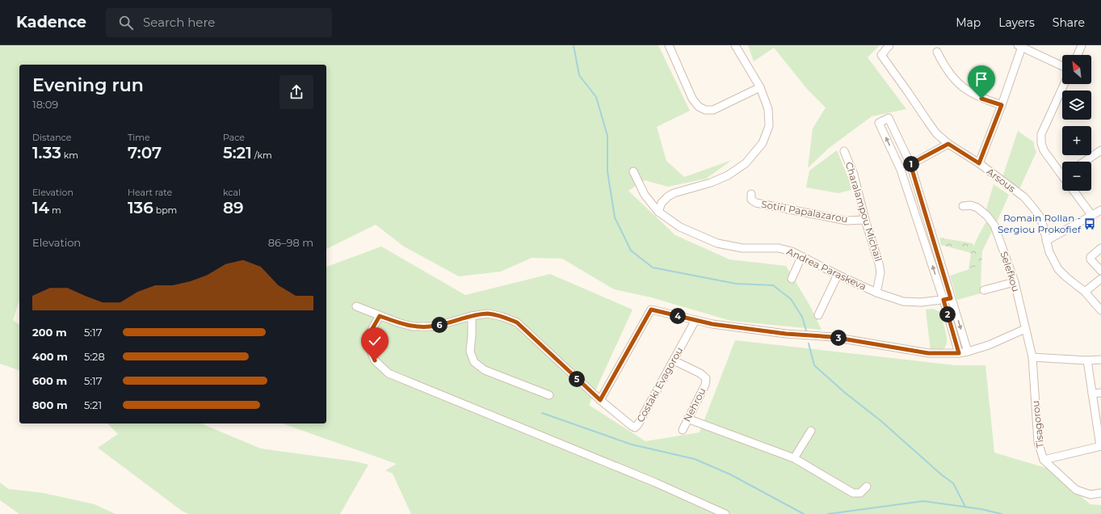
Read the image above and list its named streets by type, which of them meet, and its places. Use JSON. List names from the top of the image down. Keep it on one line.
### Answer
{"streets":{"street":["Arsous","Sotiri Papalazarou","Charalampou Michail","Andrea Paraskeva","Selefkou","Costaki Evagorou","Nehrou","Tisagorou"]},"crossings":[["Sotiri Papalazarou","Charalampou Michail"],["Charalampou Michail","Andrea Paraskeva"],["Selefkou","Tisagorou"],["Costaki Evagorou","Nehrou"]],"places":{"bus stop":["Romain Rollan - Sergiou Prokofief"]},"north":"top left","page":{"header":"Kadence","search":"Search here","nav":["Map","Layers","Share"],"map_buttons":["+","−"],"heading":["Evening run","18:09"],"stats":[["Distance","1.33 km"],["Time","7:07"],["Pace","5:21 /km"],["Elevation","14 m"],["Heart rate","136 bpm"],["kcal","89"]],"pins":["1","2","4","6","3","5"],"chart":["Elevation","86–98 m"],"list":[{"name":"200 m","note":"5:17"},{"name":"400 m","note":"5:28"},{"name":"600 m","note":"5:17"},{"name":"800 m","note":"5:21"}]}}
